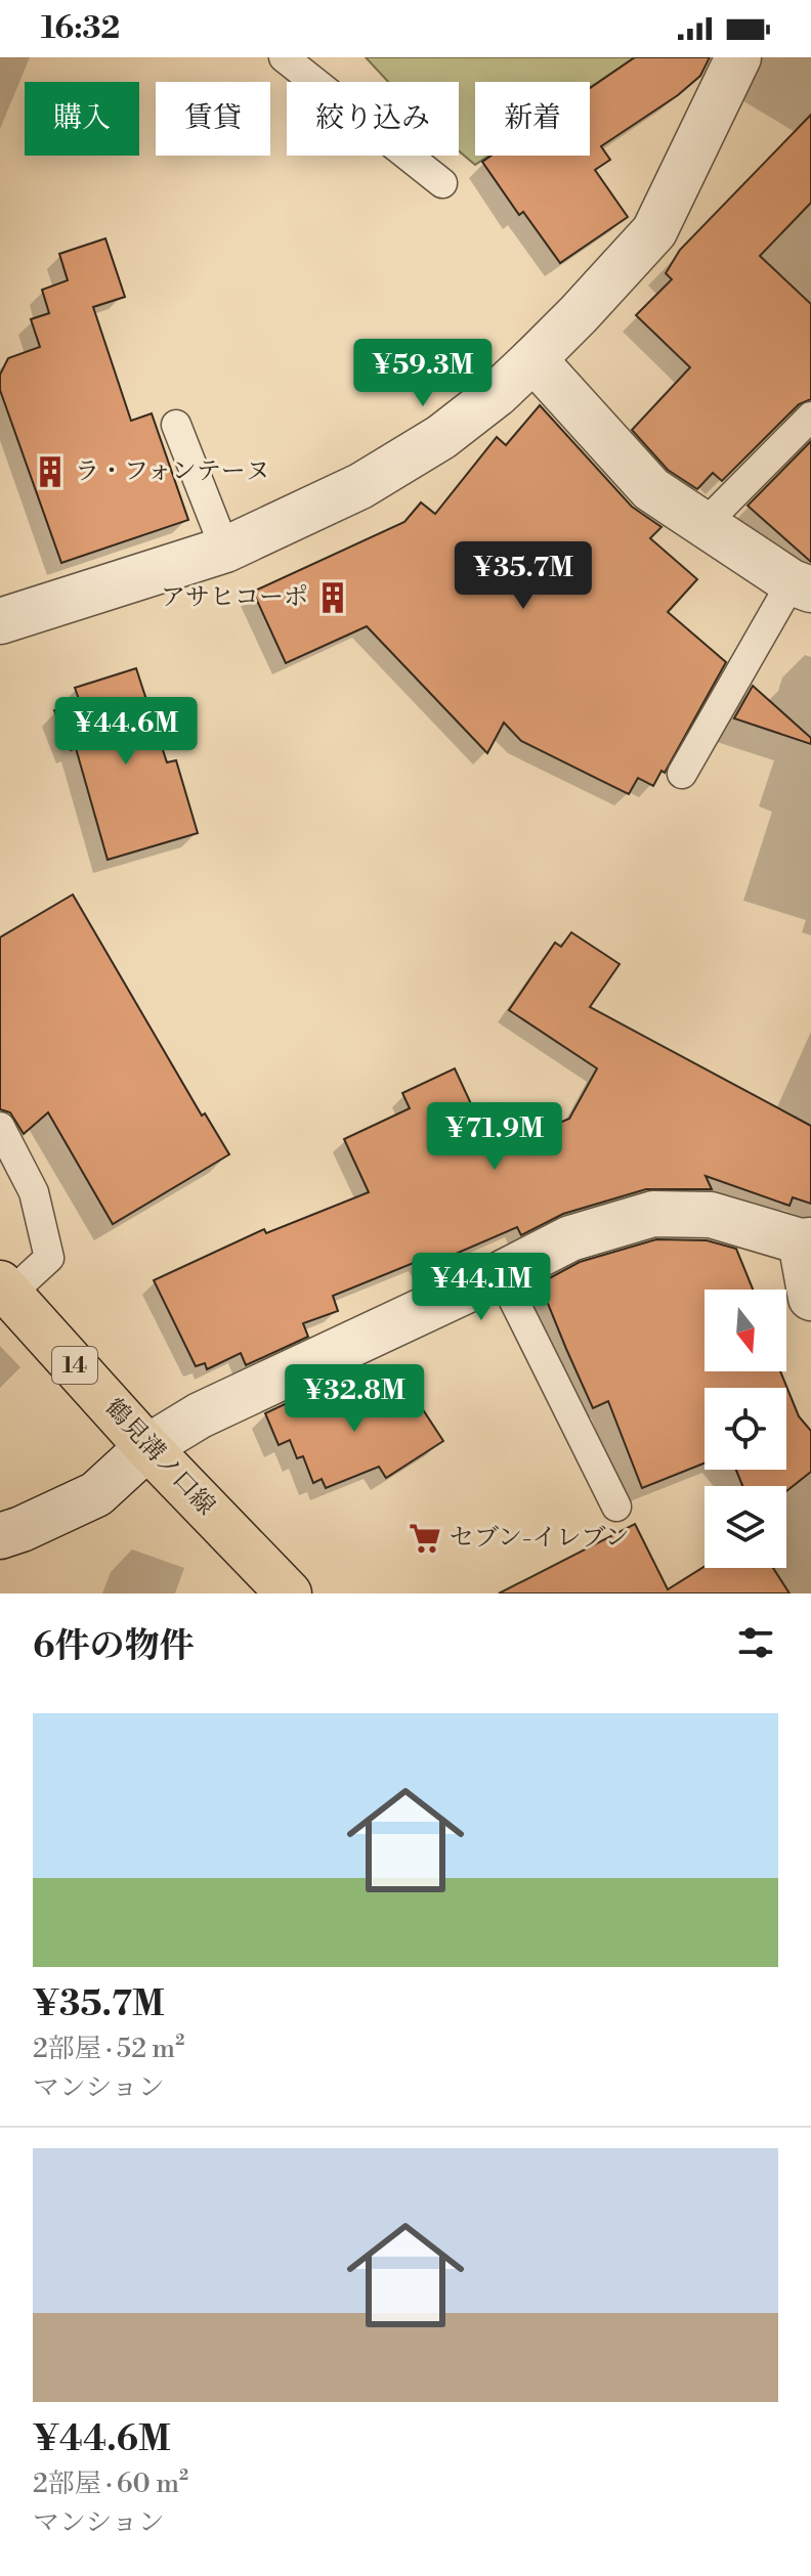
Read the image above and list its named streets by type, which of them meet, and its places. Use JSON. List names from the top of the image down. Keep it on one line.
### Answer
{"streets":{"main road":["14","鶴見溝ノ口線"]},"places":{"building":["ラ・フォンテーヌ","アサヒコーポ"],"supermarket":["セブン-イレブン"]},"north":"bottom","page":{"status":"16:32","chip":["購入","賃貸","絞り込み","新着"],"price":["¥59.3M","¥35.7M","¥44.6M","¥71.9M","¥44.1M","¥32.8M"],"heading":"6件の物件","list":[{"name":"¥35.7M","note":"2部屋 · 52 m² · マンション"},{"name":"¥44.6M","note":"2部屋 · 60 m² · マンション"}]}}
